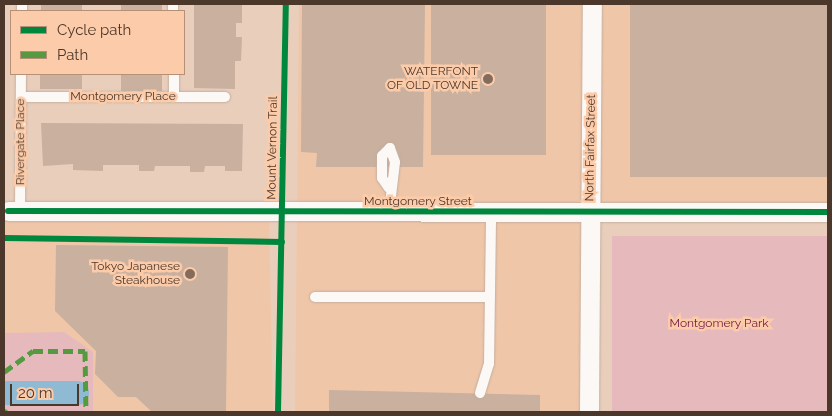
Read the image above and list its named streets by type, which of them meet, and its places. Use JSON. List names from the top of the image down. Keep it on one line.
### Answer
{"streets":{"street":["North Fairfax Street","Montgomery Street"],"lane":["Montgomery Place","Rivergate Place"],"cycle path":["Mount Vernon Trail"]},"crossings":[["Montgomery Place","Rivergate Place"],["Rivergate Place","Montgomery Street"],["North Fairfax Street","Montgomery Street"]],"parks":["Montgomery Park"],"places":["WATERFONT OF OLD TOWNE","Tokyo Japanese Steakhouse"],"legend":["Cycle path","Path"],"scale_bar":"20 m"}
